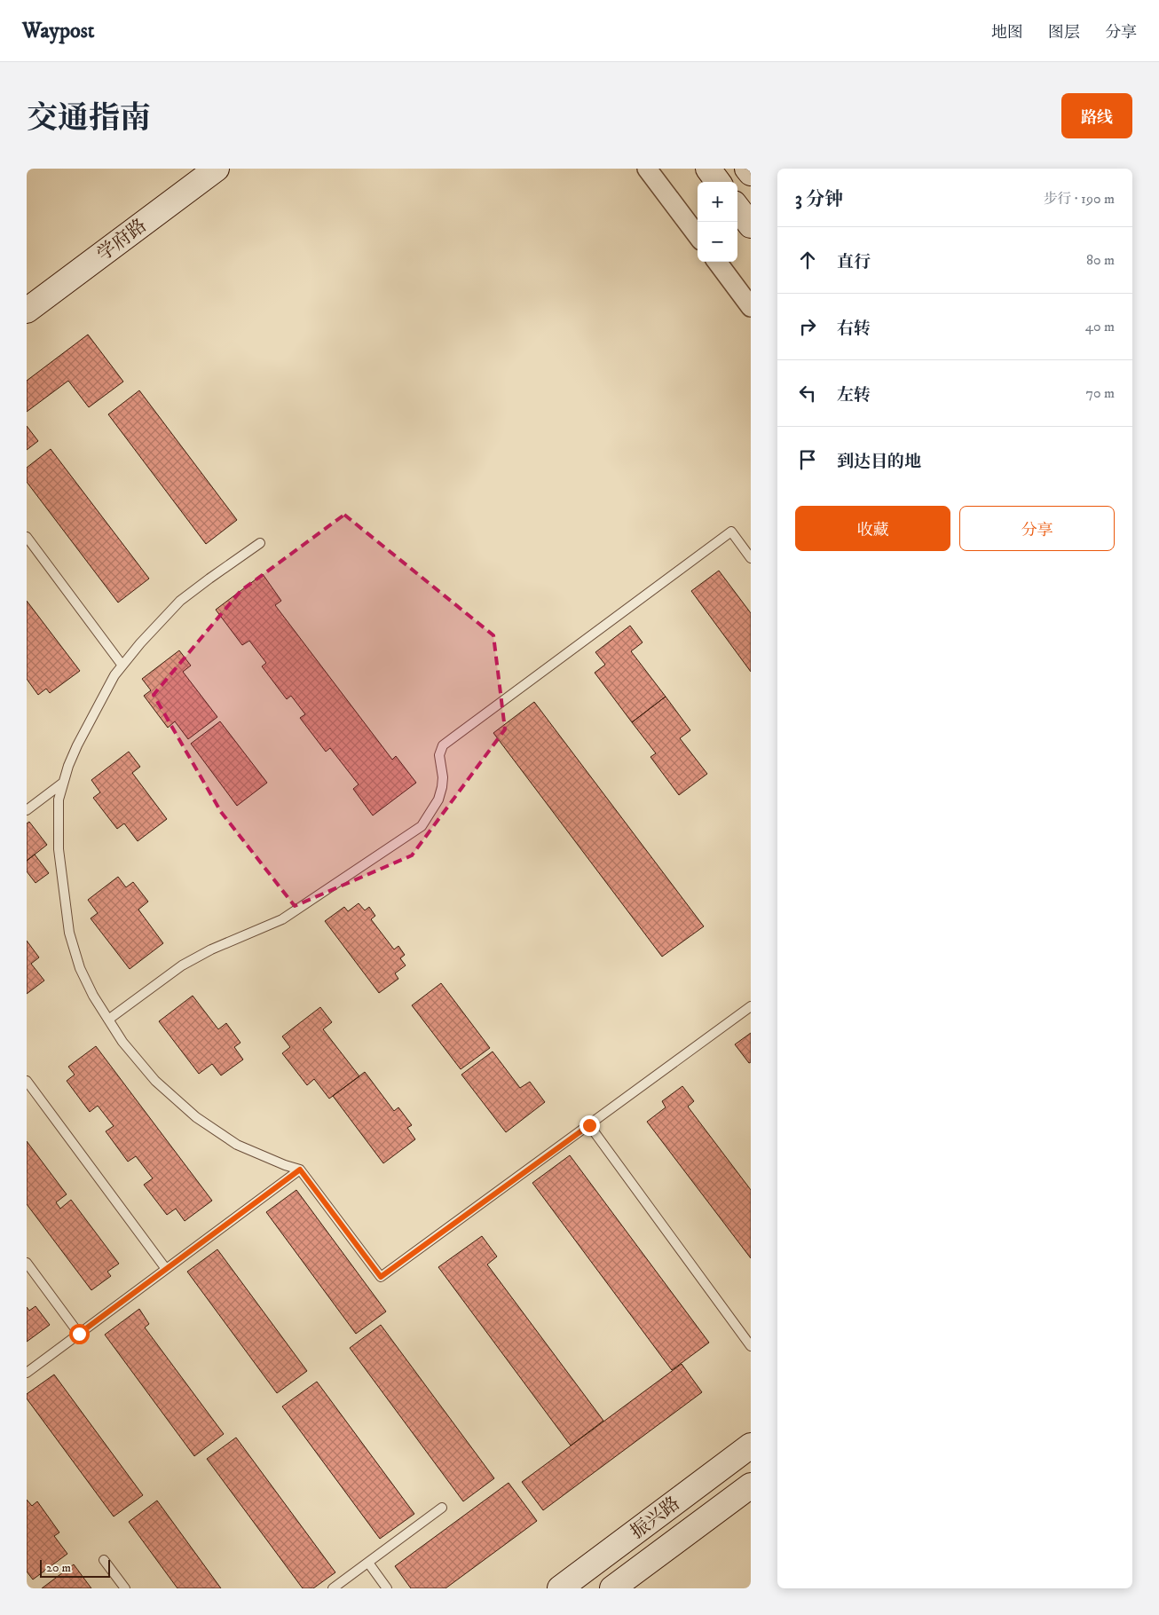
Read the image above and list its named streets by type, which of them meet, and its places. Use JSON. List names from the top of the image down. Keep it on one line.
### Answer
{"streets":{"street":["学府路","振兴路"]},"scale_bar":"20 m","page":{"header":"Waypost","nav":["地图","图层","分享"],"title":"交通指南","buttons":["路线",["收藏","分享"]],"heading":["3 分钟","步行 · 190 m"],"map_buttons":["+","−"],"list":[["直行","80 m"],["右转","40 m"],["左转","70 m"],"到达目的地"],"scale":"20 m"}}
